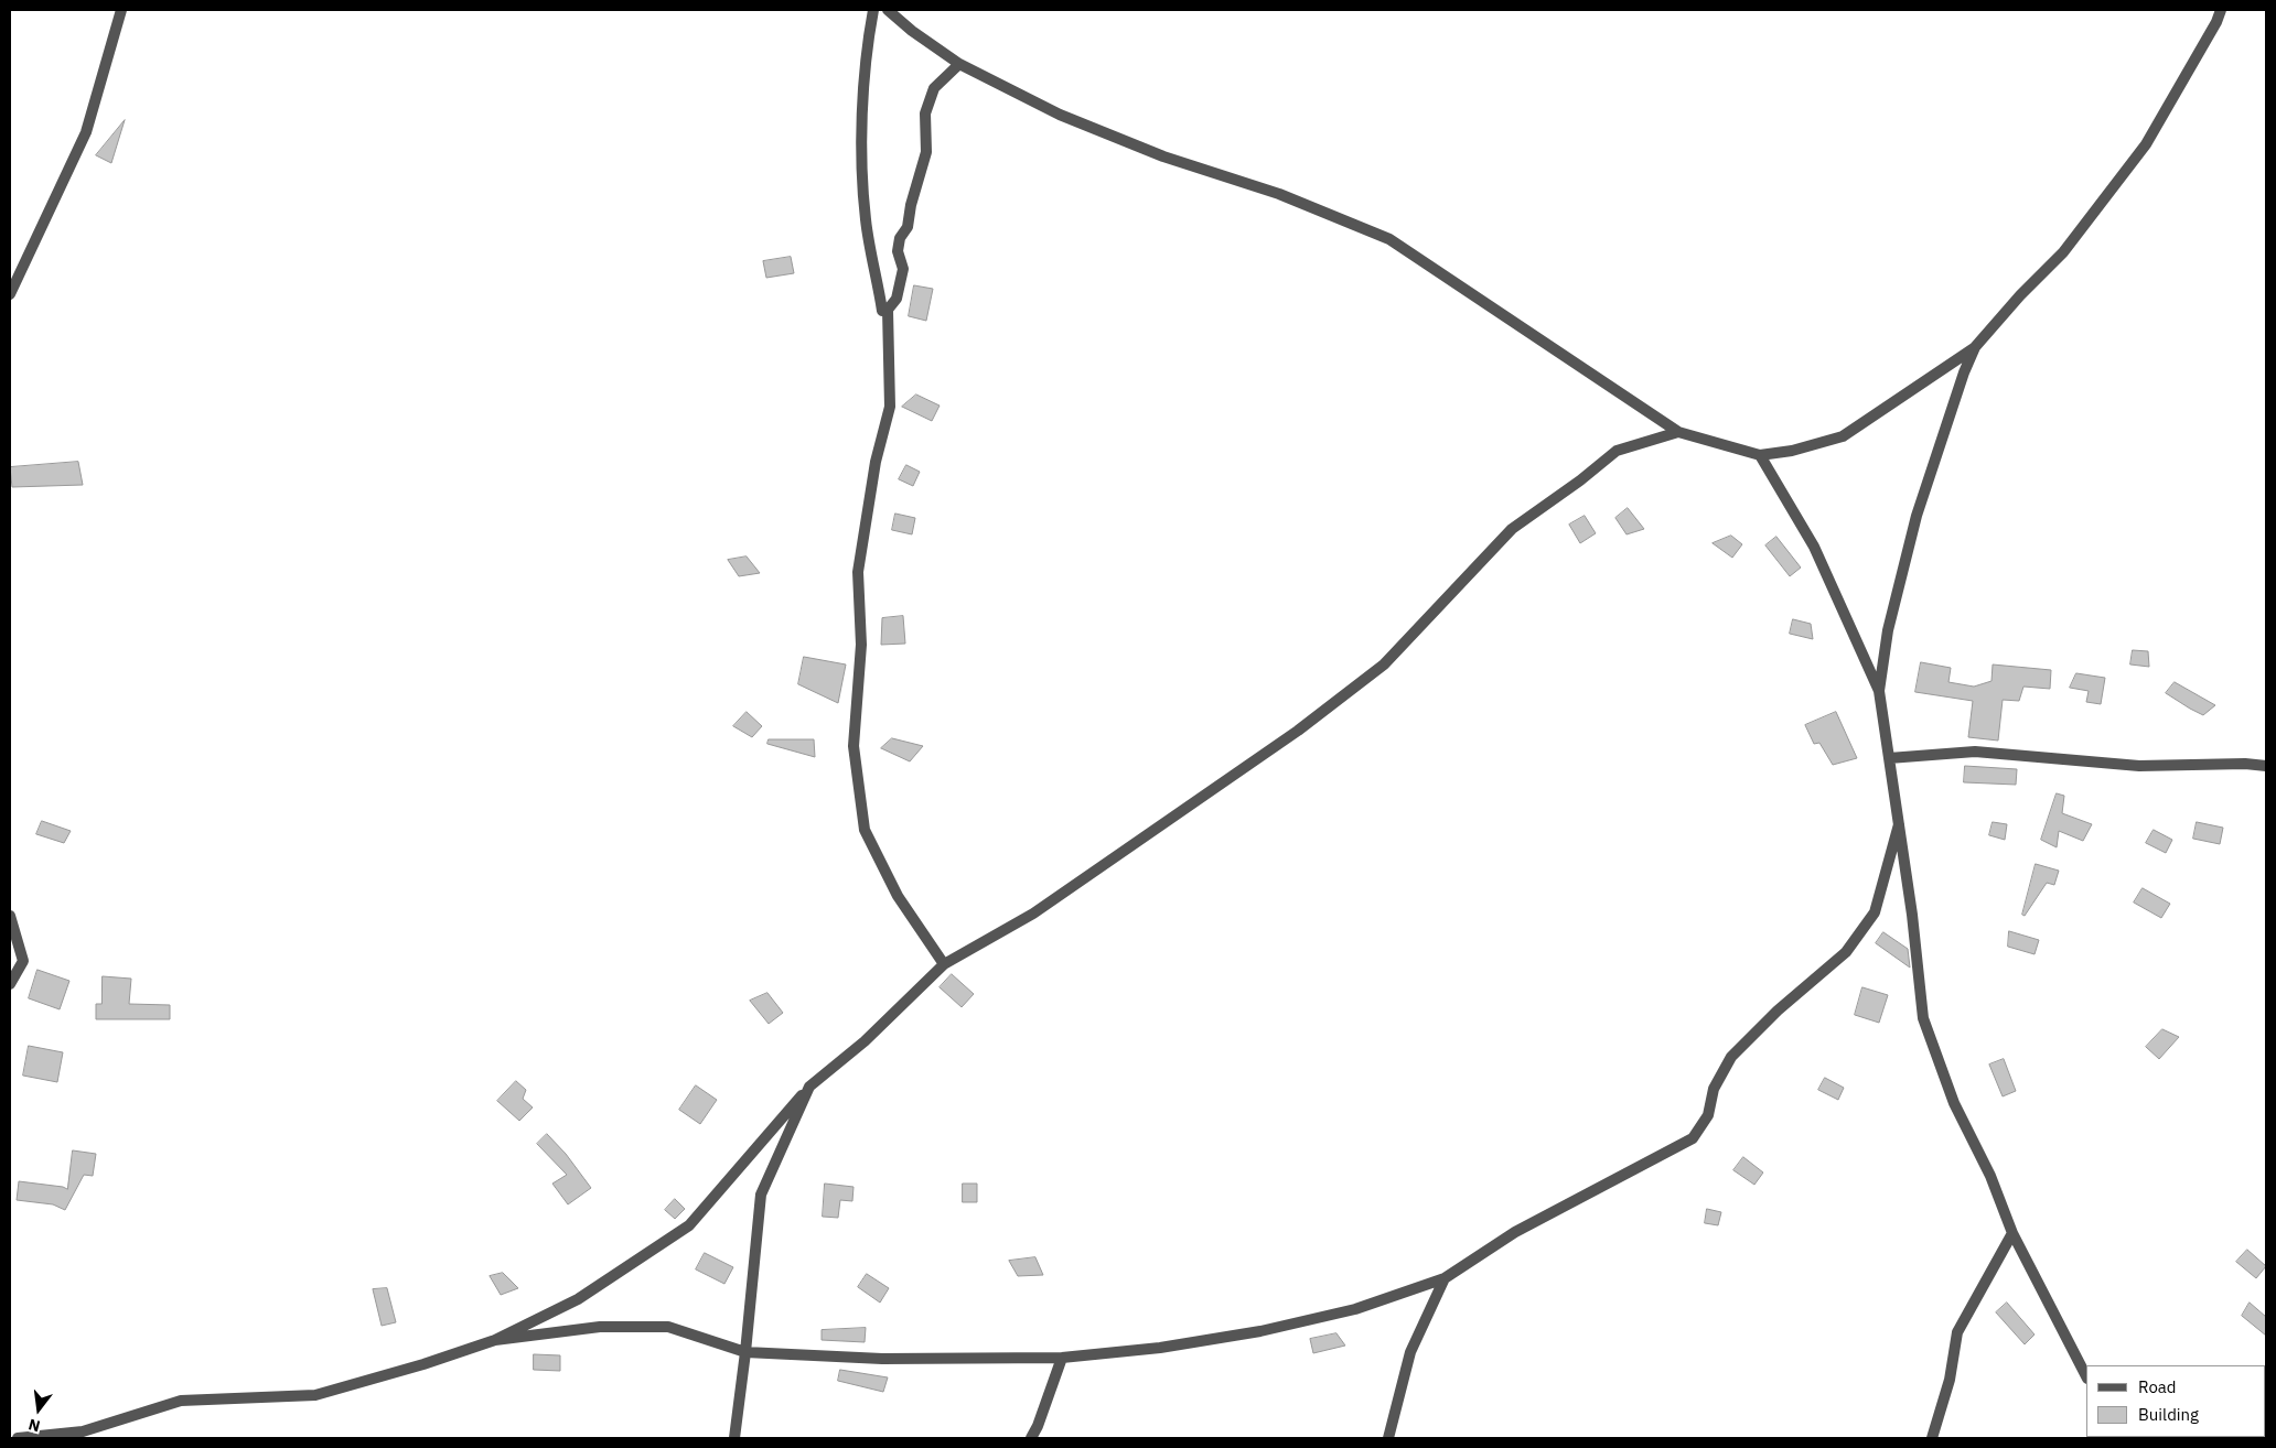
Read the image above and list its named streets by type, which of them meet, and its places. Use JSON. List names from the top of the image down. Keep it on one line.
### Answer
{"legend":["Road","Building"],"north":"bottom"}
